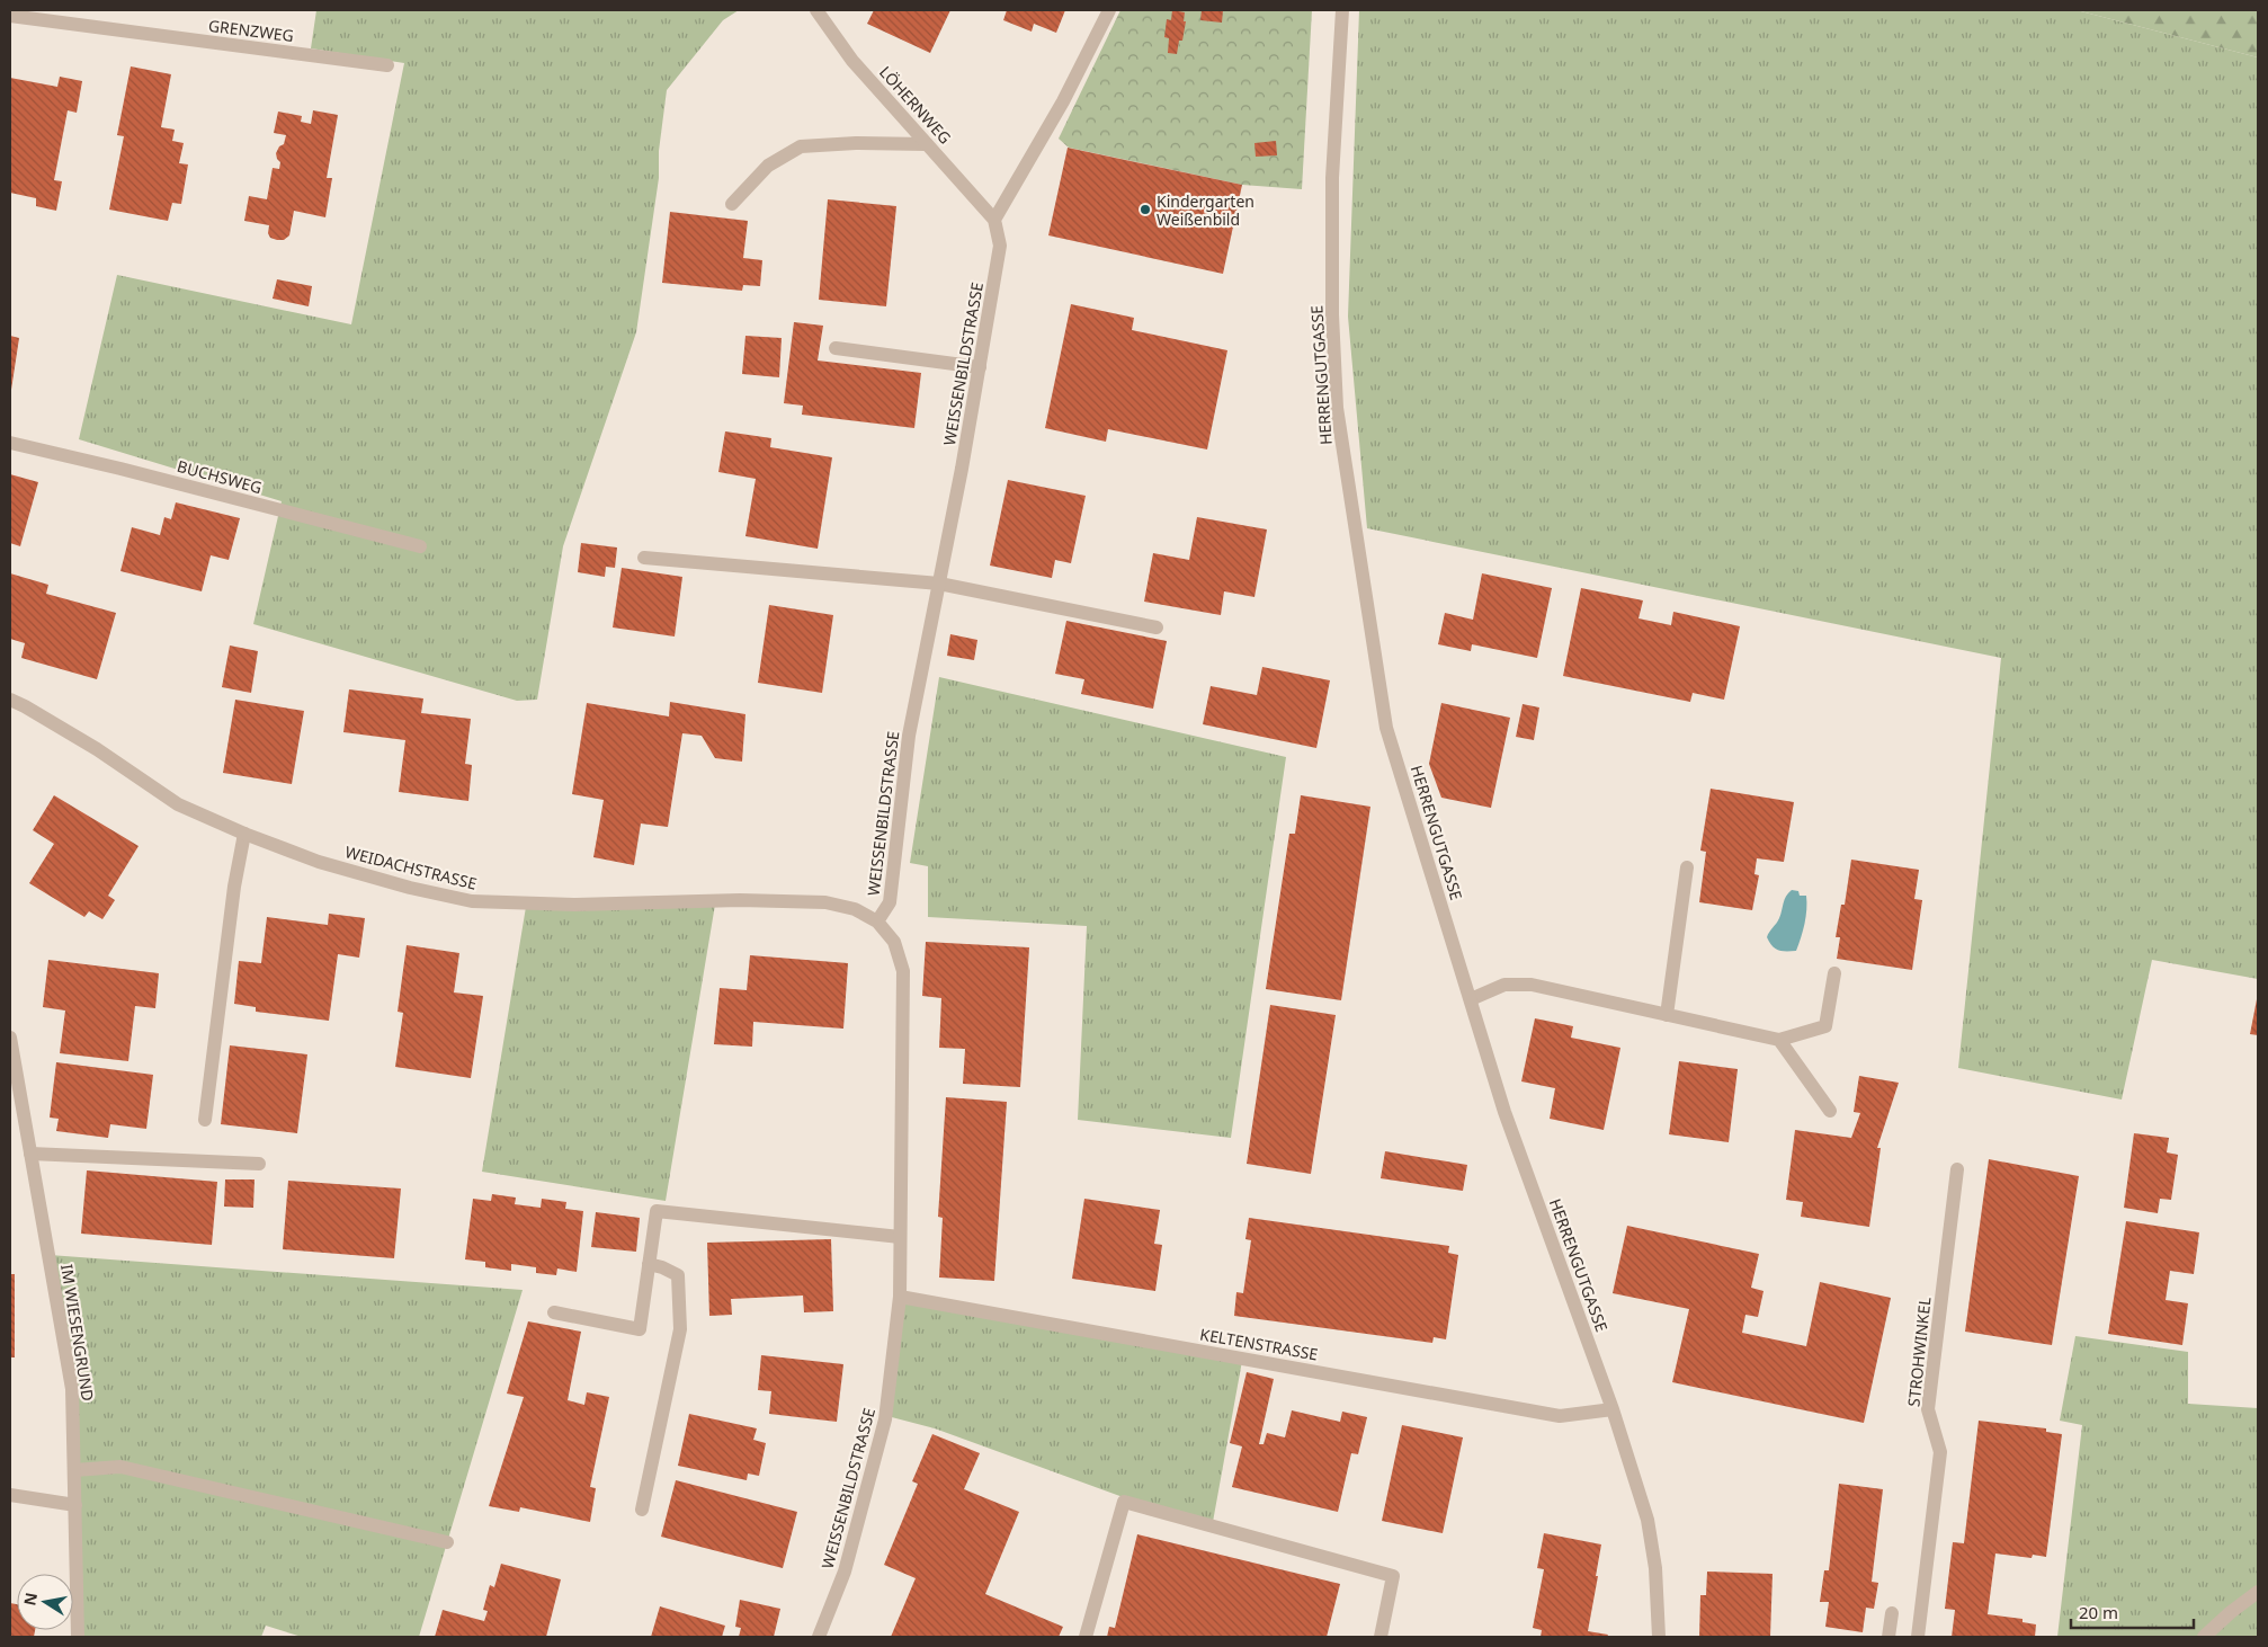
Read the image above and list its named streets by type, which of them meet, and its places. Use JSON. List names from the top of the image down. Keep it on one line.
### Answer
{"streets":{"street":["GRENZWEG","LÖHERNWEG","WEISSENBILDSTRASSE","HERRENGUTGASSE","BUCHSWEG","WEIDACHSTRASSE","IM WIESENGRUND","KELTENSTRASSE","STROHWINKEL"]},"crossings":[["LÖHERNWEG","WEISSENBILDSTRASSE"],["WEISSENBILDSTRASSE","WEIDACHSTRASSE"],["WEISSENBILDSTRASSE","KELTENSTRASSE"],["HERRENGUTGASSE","KELTENSTRASSE"]],"places":["Kindergarten Weißenbild"],"scale_bar":"20 m","north":"left"}
